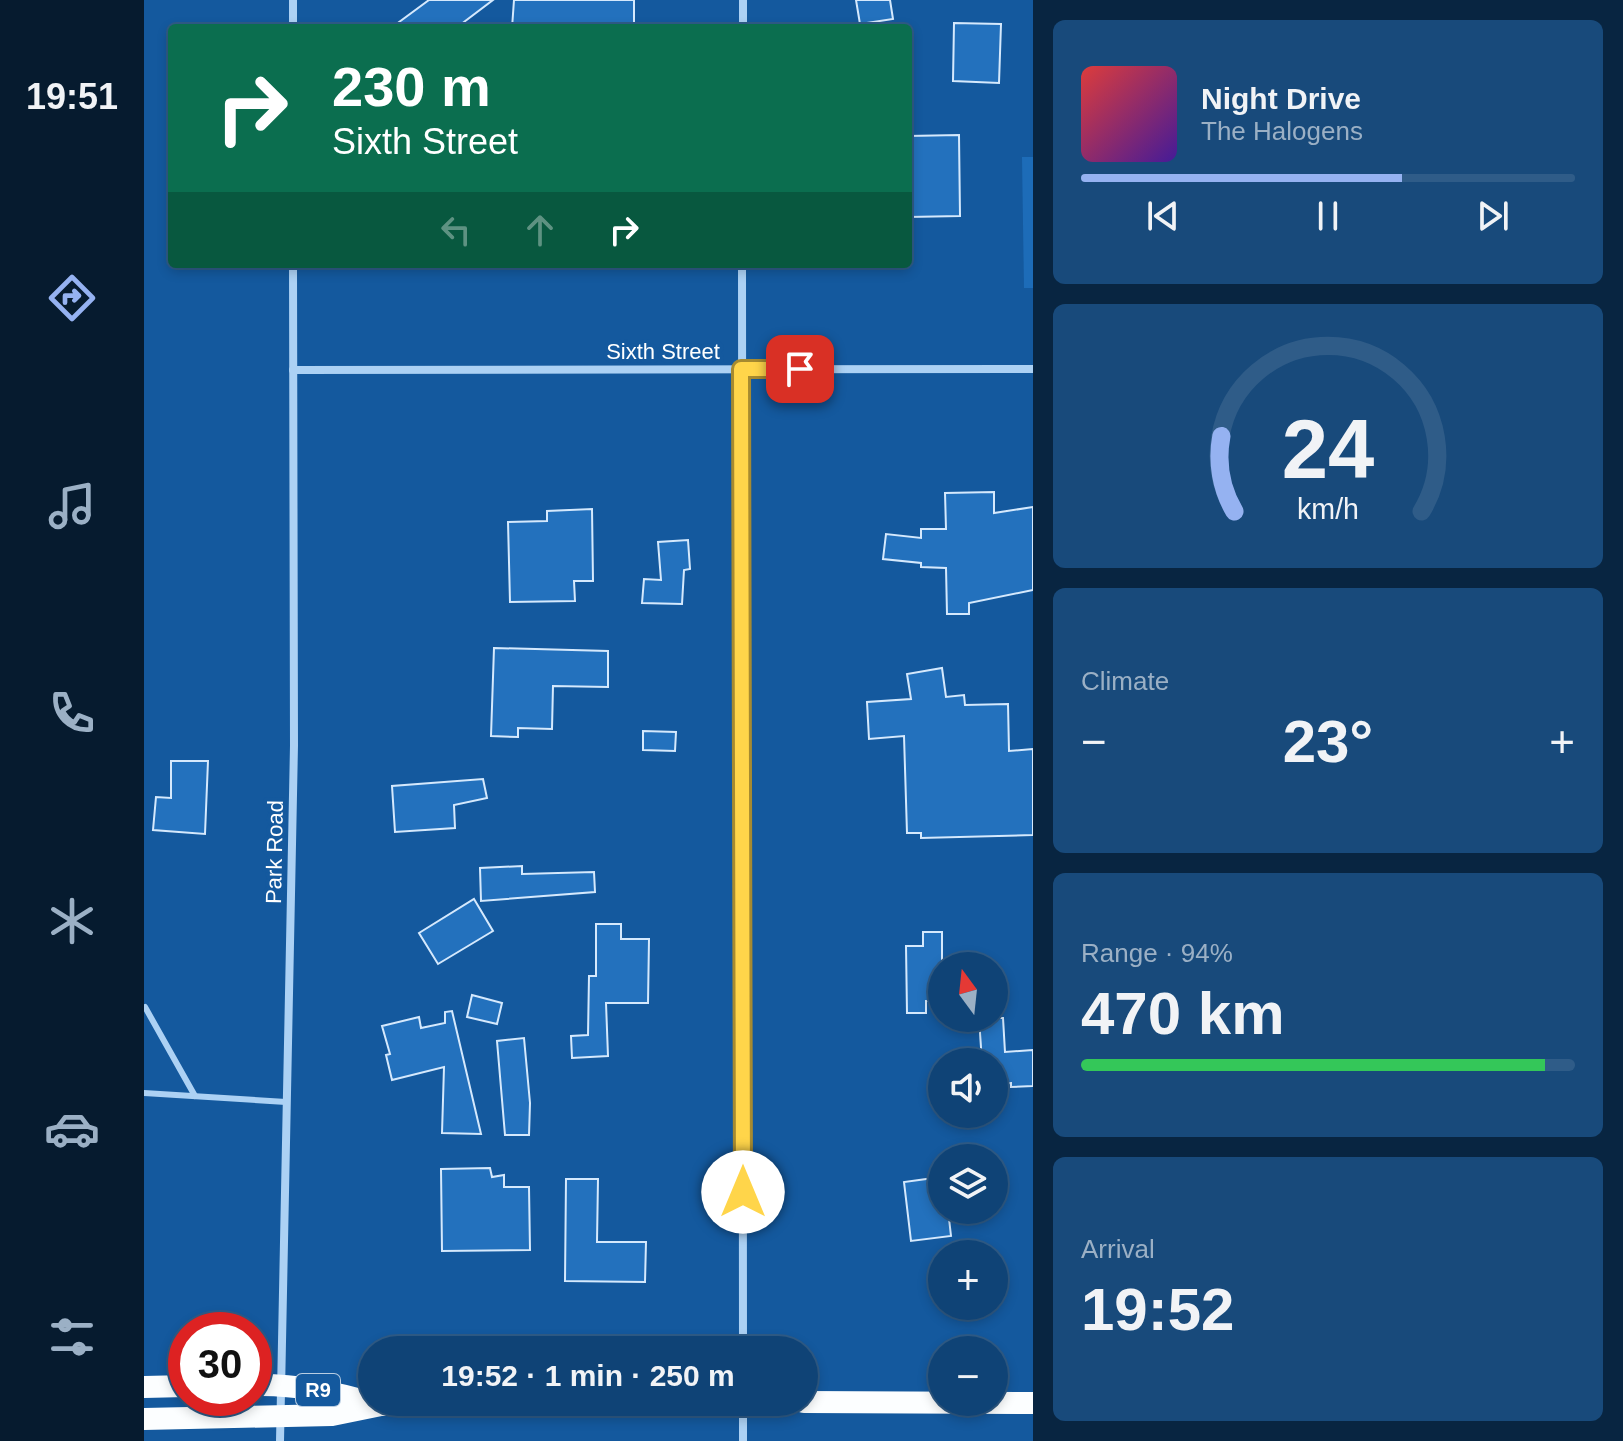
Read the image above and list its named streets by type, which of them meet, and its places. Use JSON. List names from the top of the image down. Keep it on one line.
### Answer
{"streets":{"highway":["R9"],"street":["Sixth Street","Park Road"]},"crossings":[["Sixth Street","Park Road"],["Park Road","R9"]],"north":"top","page":{"tabs":"19:51","turn":["230 m","Sixth Street"],"song":["Night Drive","The Halogens"],"tile":["Climate",["Range · 94%","470 km"],["Arrival","19:52"]],"heat":["−","23°","+"],"map_buttons":["+","−"],"limit":"30","trip":"19:52 · 1 min · 250 m","gauge":["24","km/h"]}}
